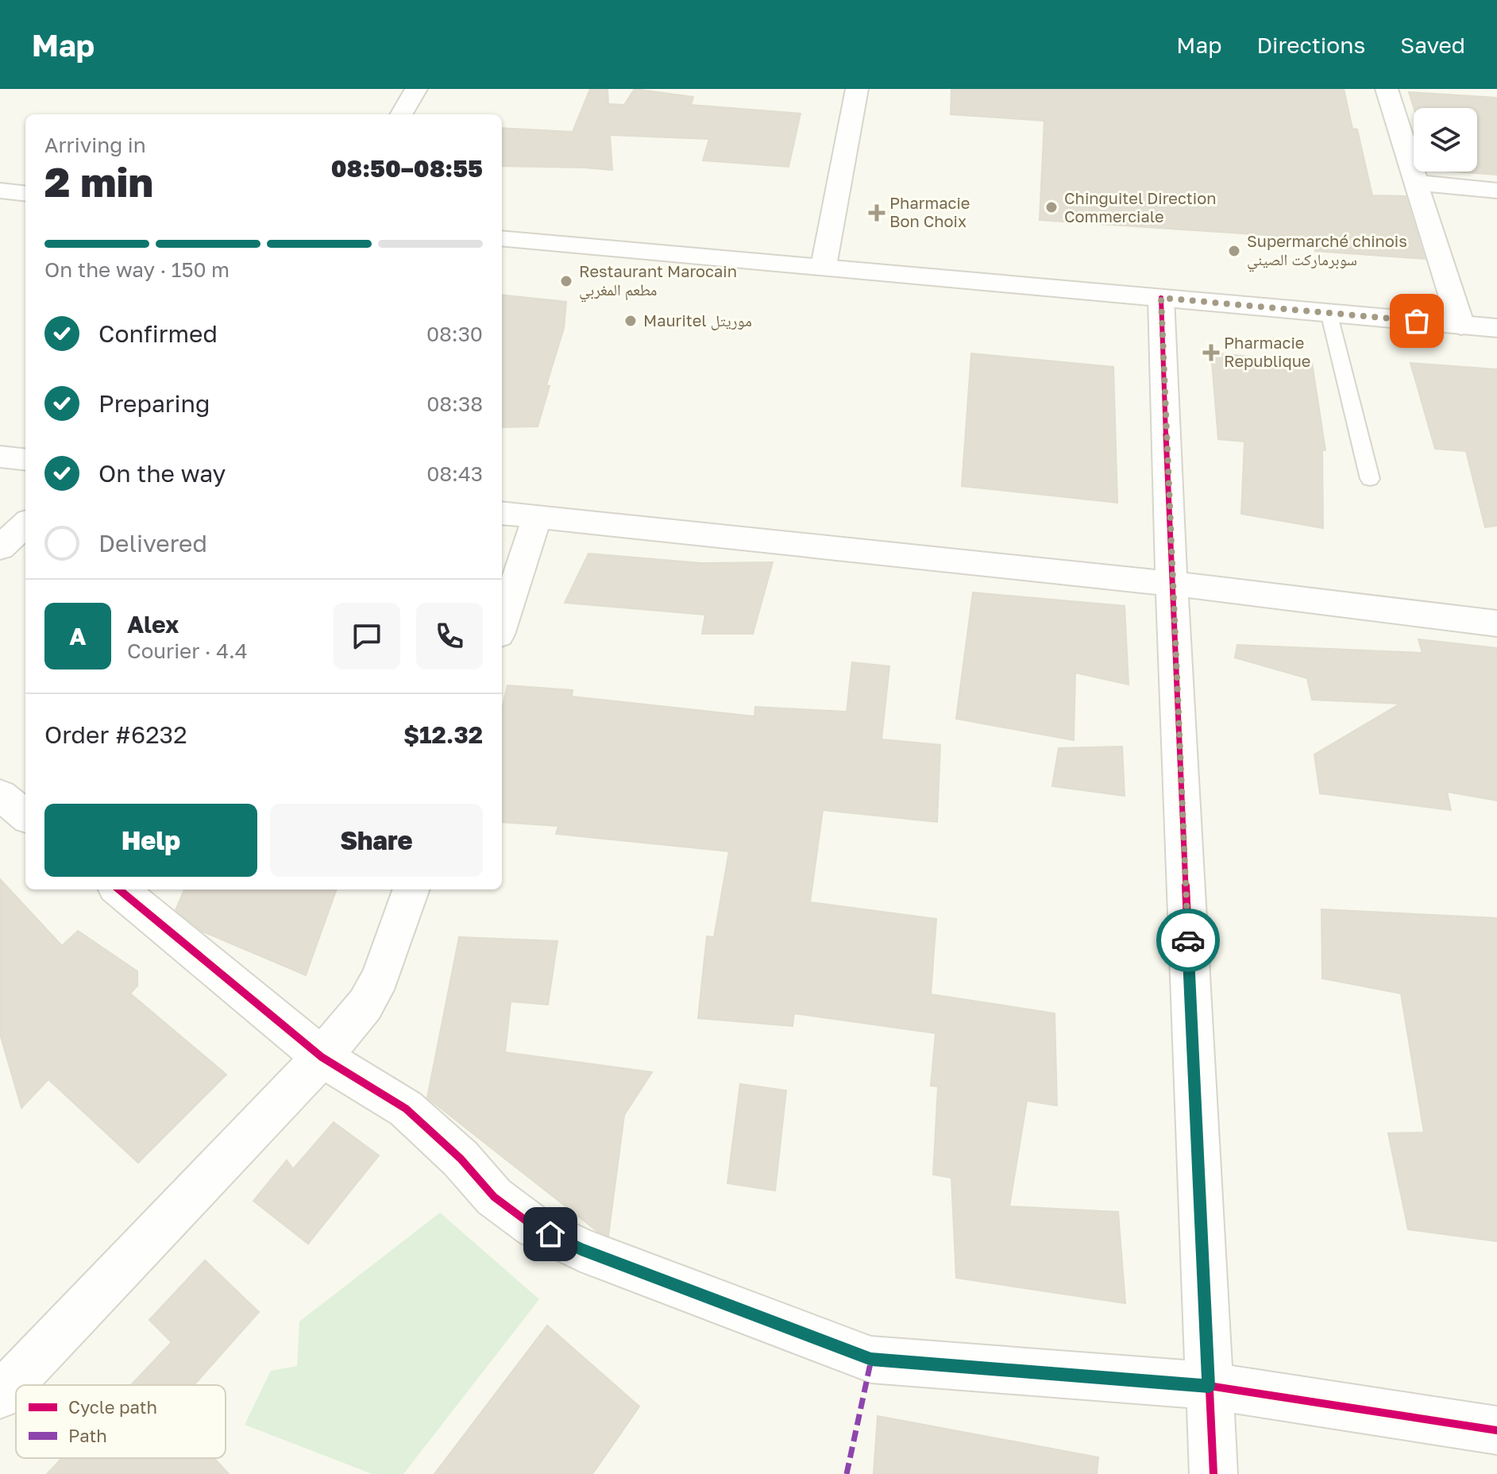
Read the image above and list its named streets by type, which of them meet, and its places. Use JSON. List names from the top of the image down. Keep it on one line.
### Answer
{"places":{"other":["Chinguitel Direction Commerciale","Supermarché chinois سوبرماركت الصيني","Restaurant Marocain مطعم المغربي","Mauritel موريتل"],"health":["Pharmacie Bon Choix","Pharmacie Republique"]},"legend":["Cycle path","Path"],"page":{"header":"Map","nav":["Map","Directions","Saved"],"heading":["2 min","Arriving in","08:50–08:55"],"panel":["Alex","Courier · 4.4","Order #6232","$12.32"],"bar":"On the way · 150 m","list":[["Confirmed","08:30"],["Preparing","08:38"],["On the way","08:43"],"Delivered"],"round":"A","buttons":["Help","Share"]}}
